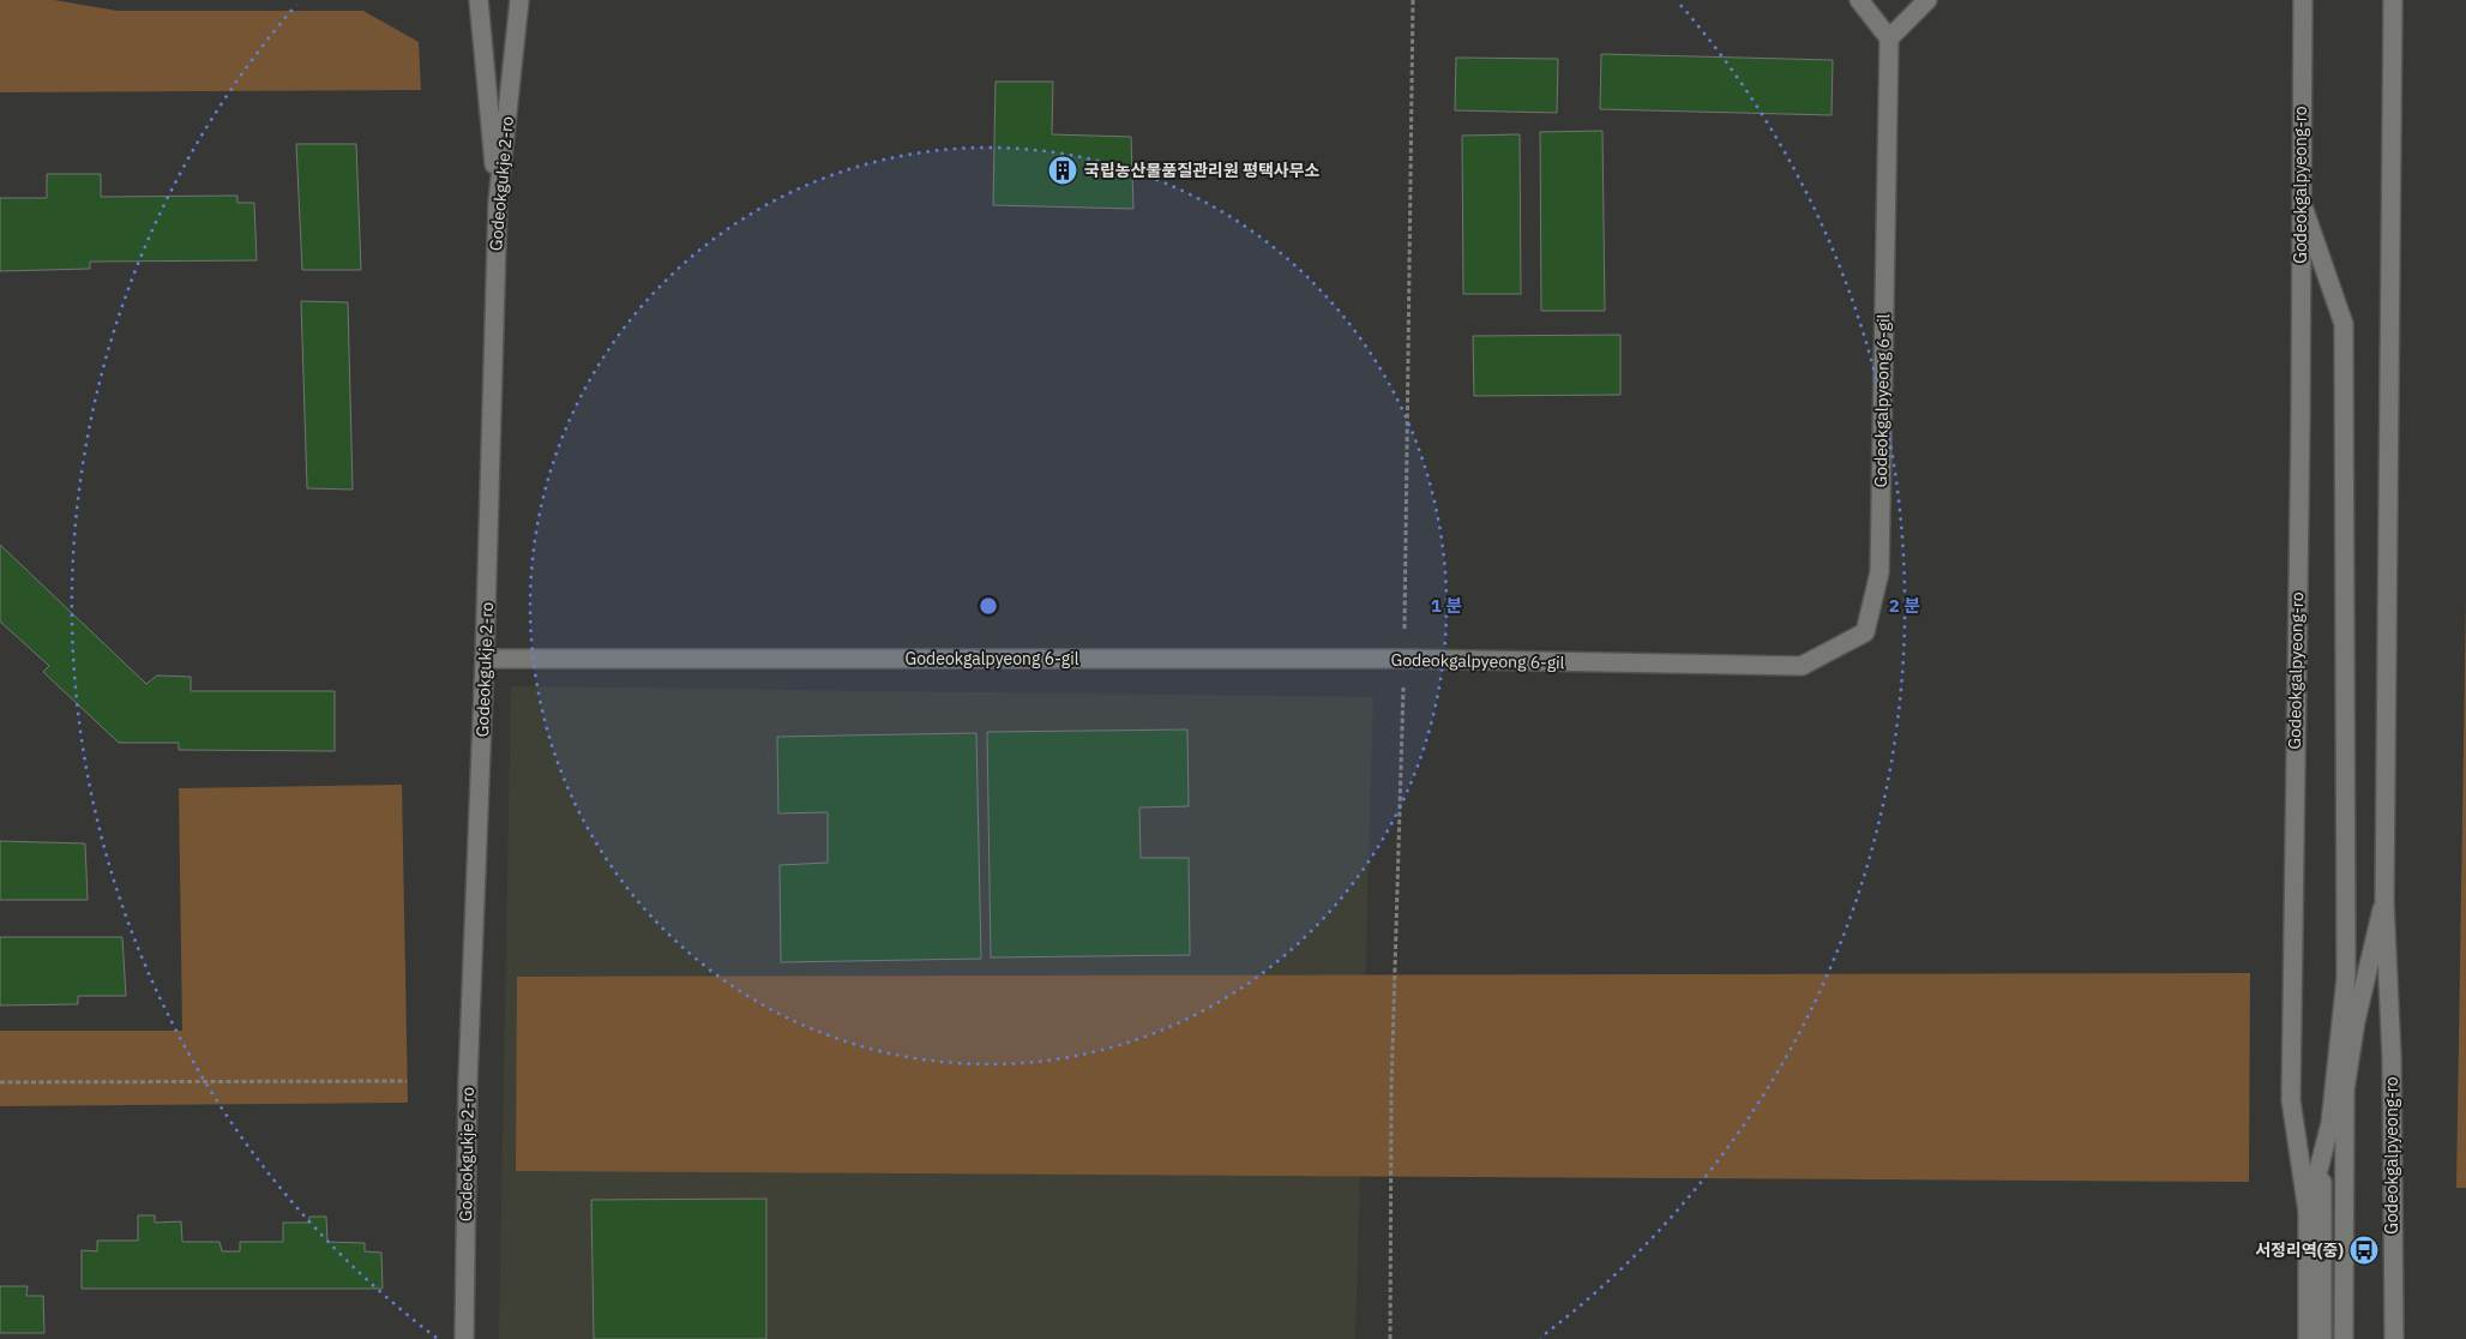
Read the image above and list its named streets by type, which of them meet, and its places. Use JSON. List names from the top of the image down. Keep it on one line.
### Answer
{"streets":{"street":["Godeokgukje 2-ro","Godeokgalpyeong-ro","Godeokgalpyeong 6-gil"]},"crossings":[["Godeokgukje 2-ro","Godeokgalpyeong 6-gil"]],"places":{"building":["국립농산물품질관리원 평택사무소"],"bus stop":["서정리역(중)"]},"rings":["1 분","2 분"]}
